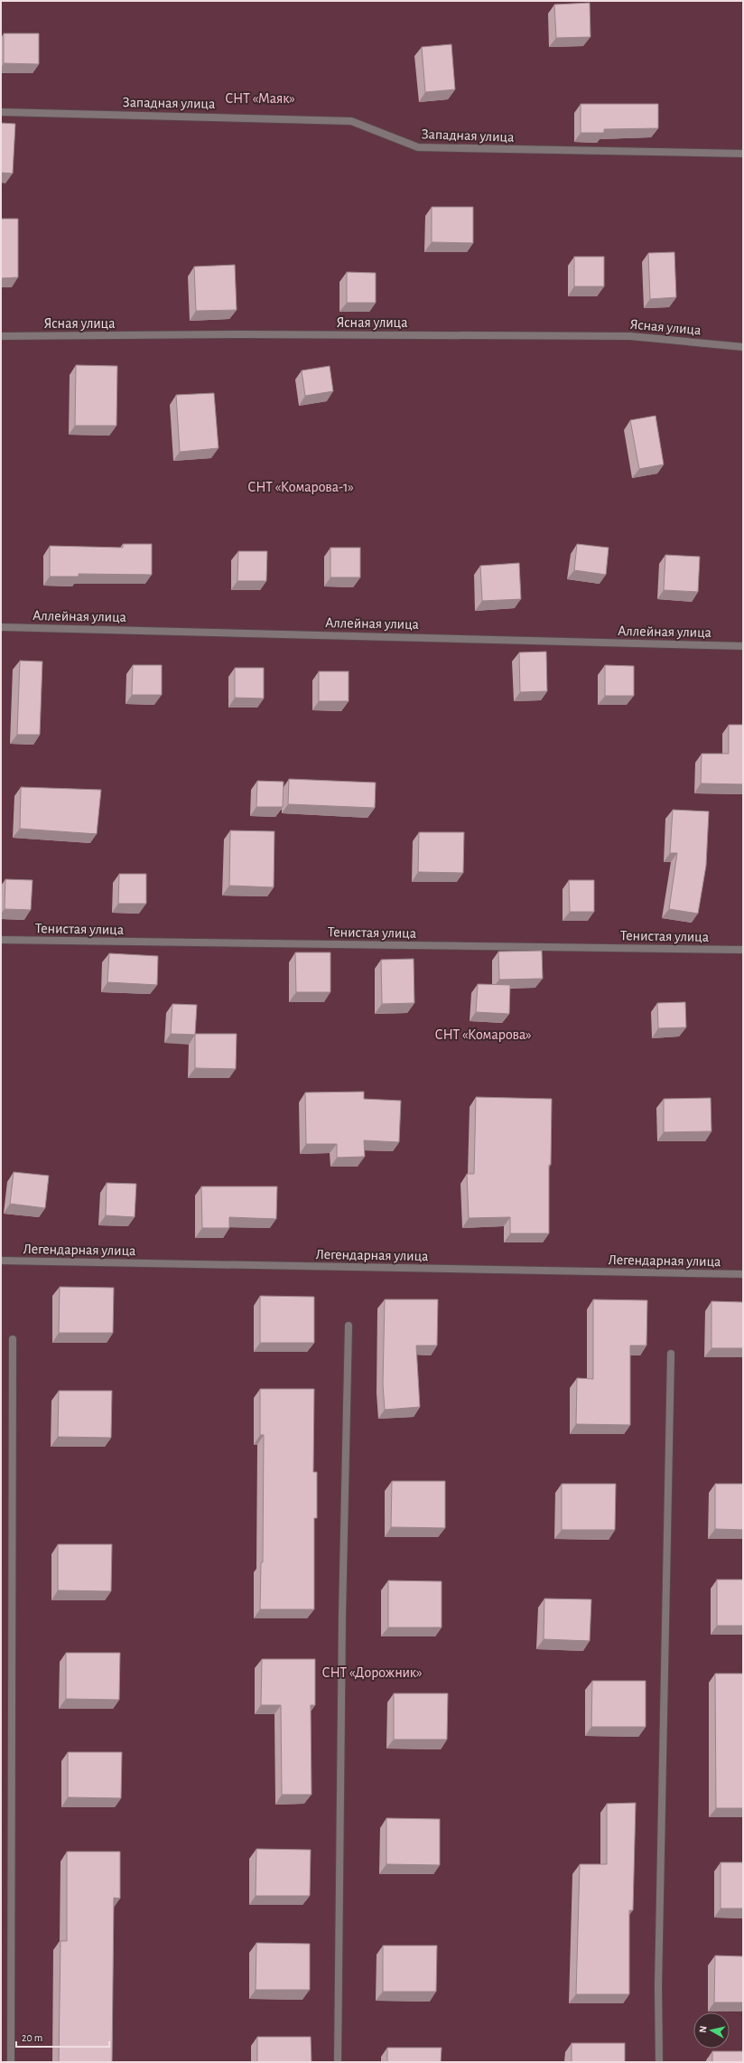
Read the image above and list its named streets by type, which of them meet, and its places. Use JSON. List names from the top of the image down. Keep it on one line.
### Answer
{"streets":{"street":["Западная улица","Ясная улица","Аллейная улица","Тенистая улица","Легендарная улица"]},"parks":["СНТ «Маяк»","СНТ «Комарова-1»","СНТ «Комарова»","СНТ «Дорожник»"],"scale_bar":"20 m","north":"left"}
